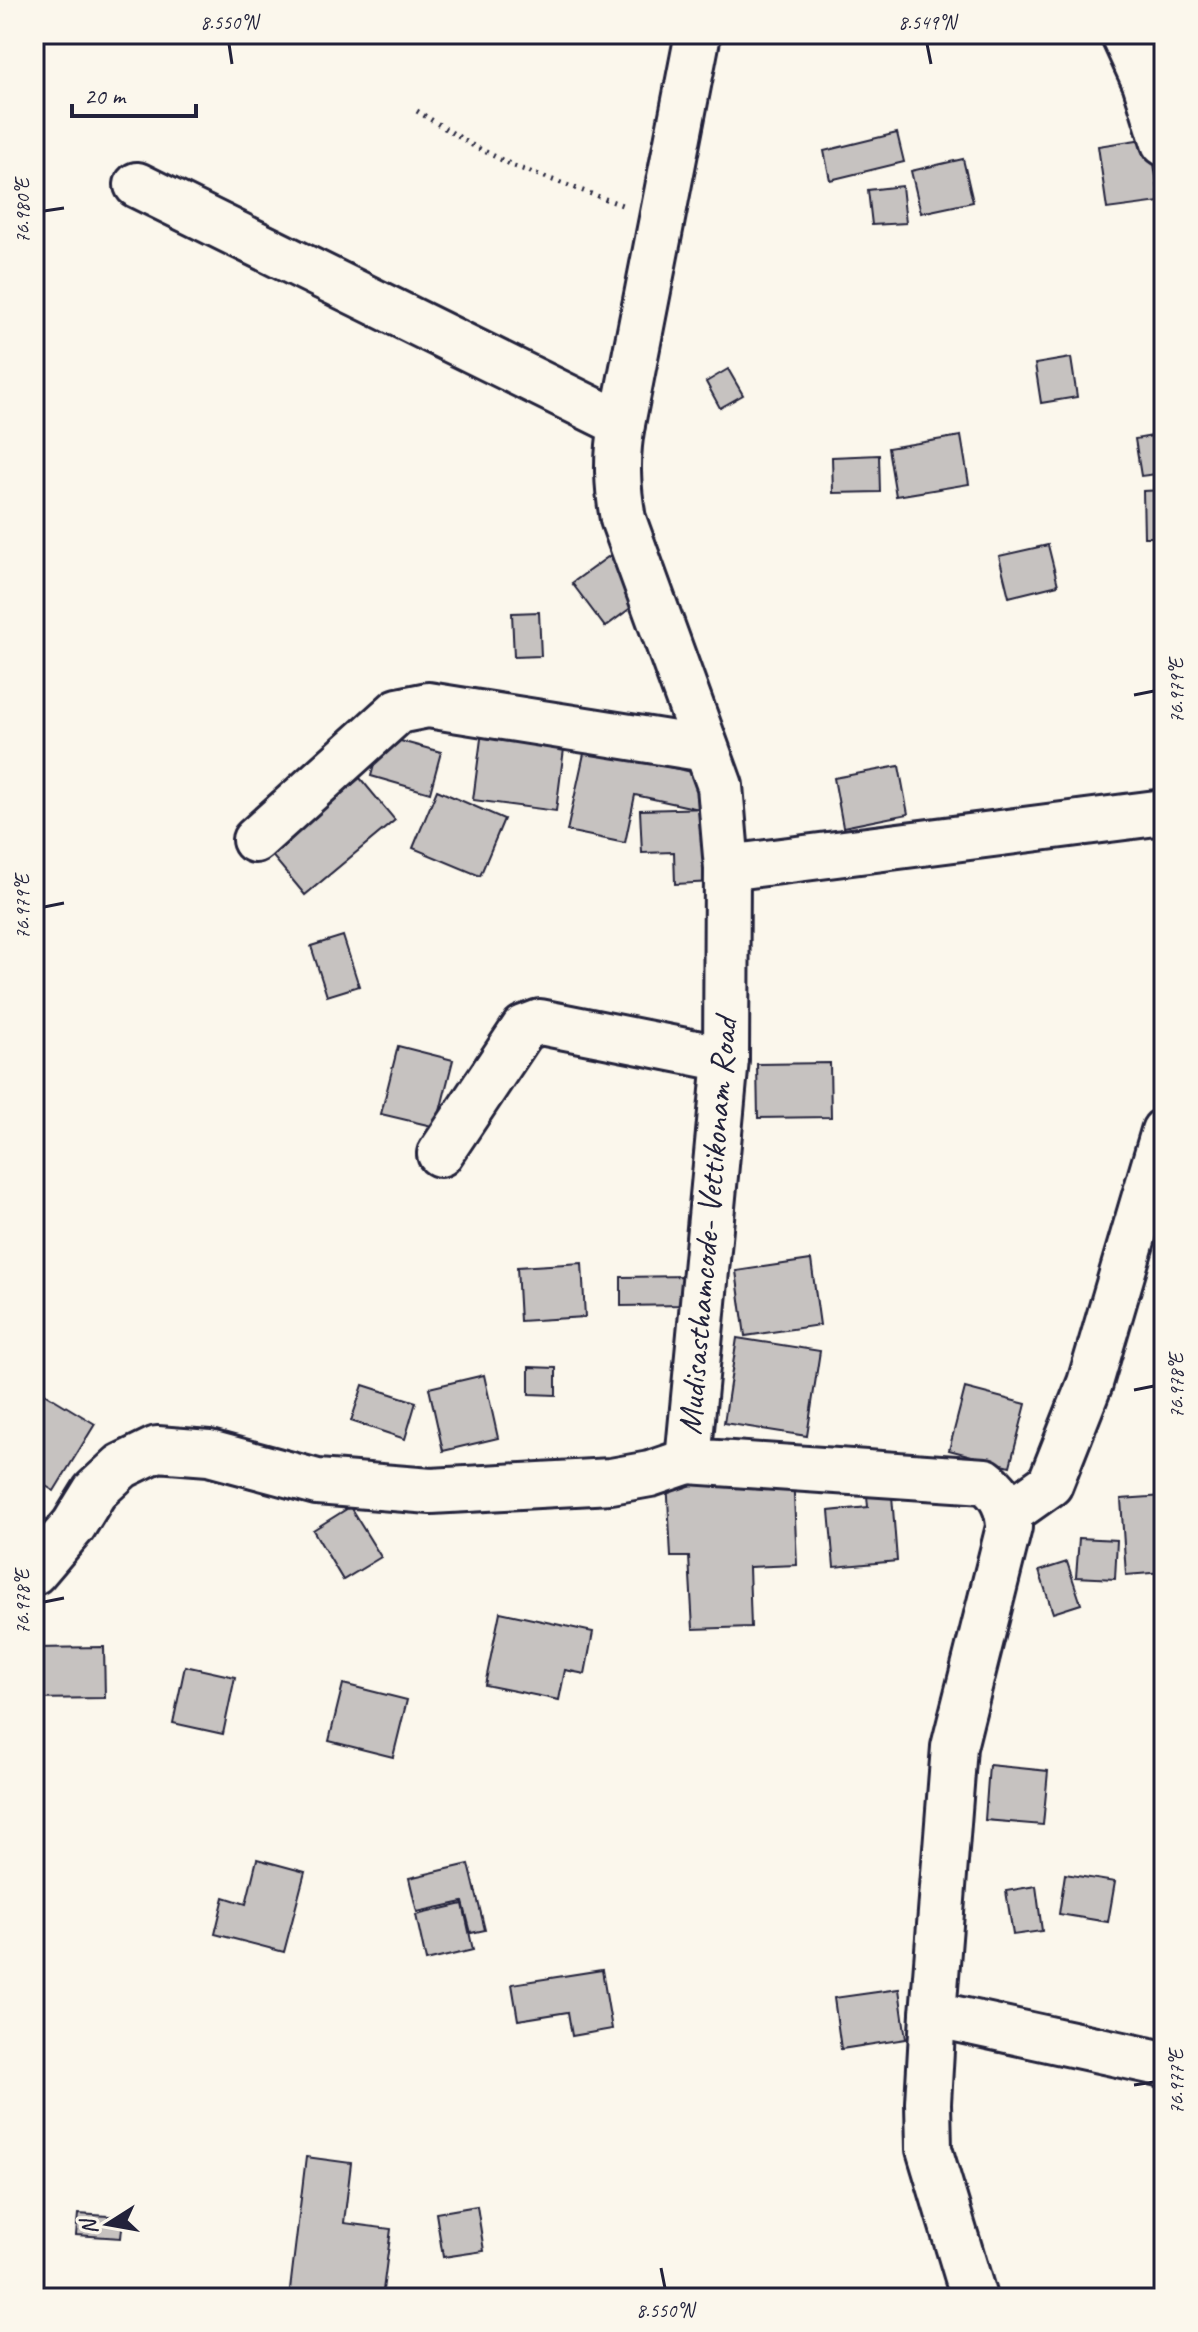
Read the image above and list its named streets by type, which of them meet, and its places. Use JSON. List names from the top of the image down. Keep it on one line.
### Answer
{"streets":{"street":["Mudisasthamcode- Vettikonam Road"]},"scale_bar":"20 m","north":"left","coordinates":["8.550°N","8.549°N","76.980°E","76.979°E","76.978°E","76.977°E"]}
